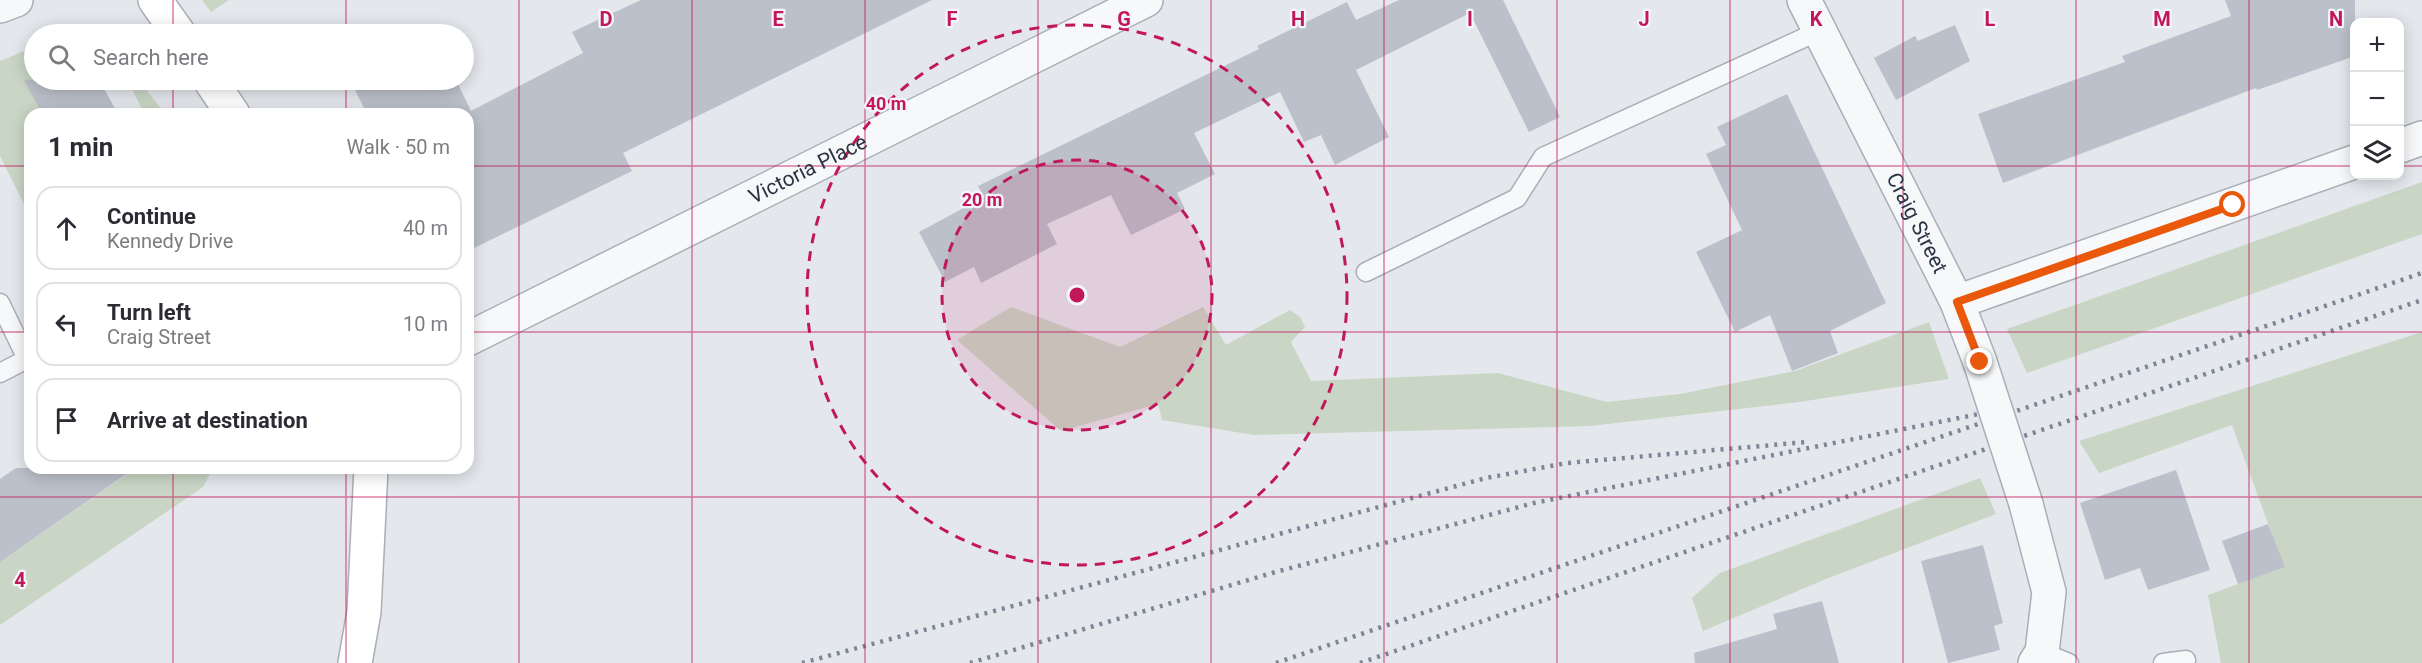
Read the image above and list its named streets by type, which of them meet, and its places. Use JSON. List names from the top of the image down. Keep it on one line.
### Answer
{"streets":{"street":["Victoria Place","Craig Street"]},"page":{"map_buttons":["+","−"],"search":"Search here","heading":["1 min","Walk · 50 m"],"list":[["Continue","Kennedy Drive","40 m"],["Turn left","Craig Street","10 m"],"Arrive at destination"]},"grid":{"columns":["D","E","F","G","H","I","J","K","L","M","N"],"rows":["4"]},"rings":["40 m","20 m"]}
